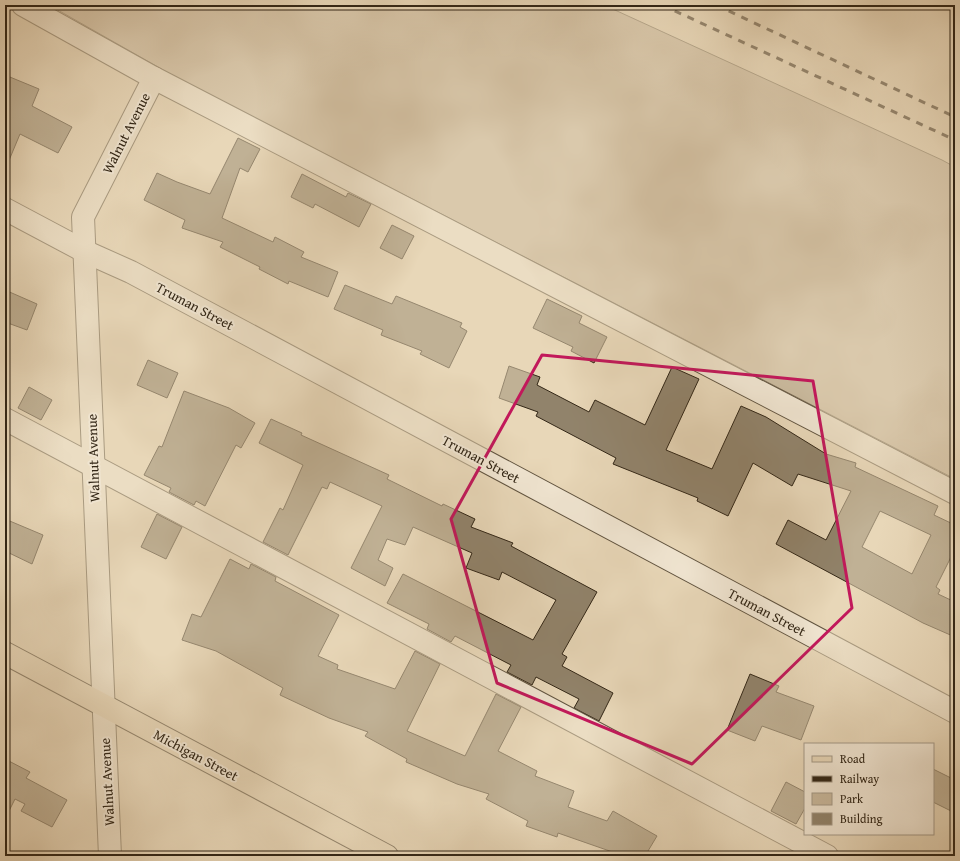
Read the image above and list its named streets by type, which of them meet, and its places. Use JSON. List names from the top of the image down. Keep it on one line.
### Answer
{"streets":{"main road":["Michigan Street"],"street":["Walnut Avenue","Truman Street"]},"crossings":[["Walnut Avenue","Truman Street"],["Walnut Avenue","Michigan Street"]],"legend":["Road","Railway","Park","Building"]}
